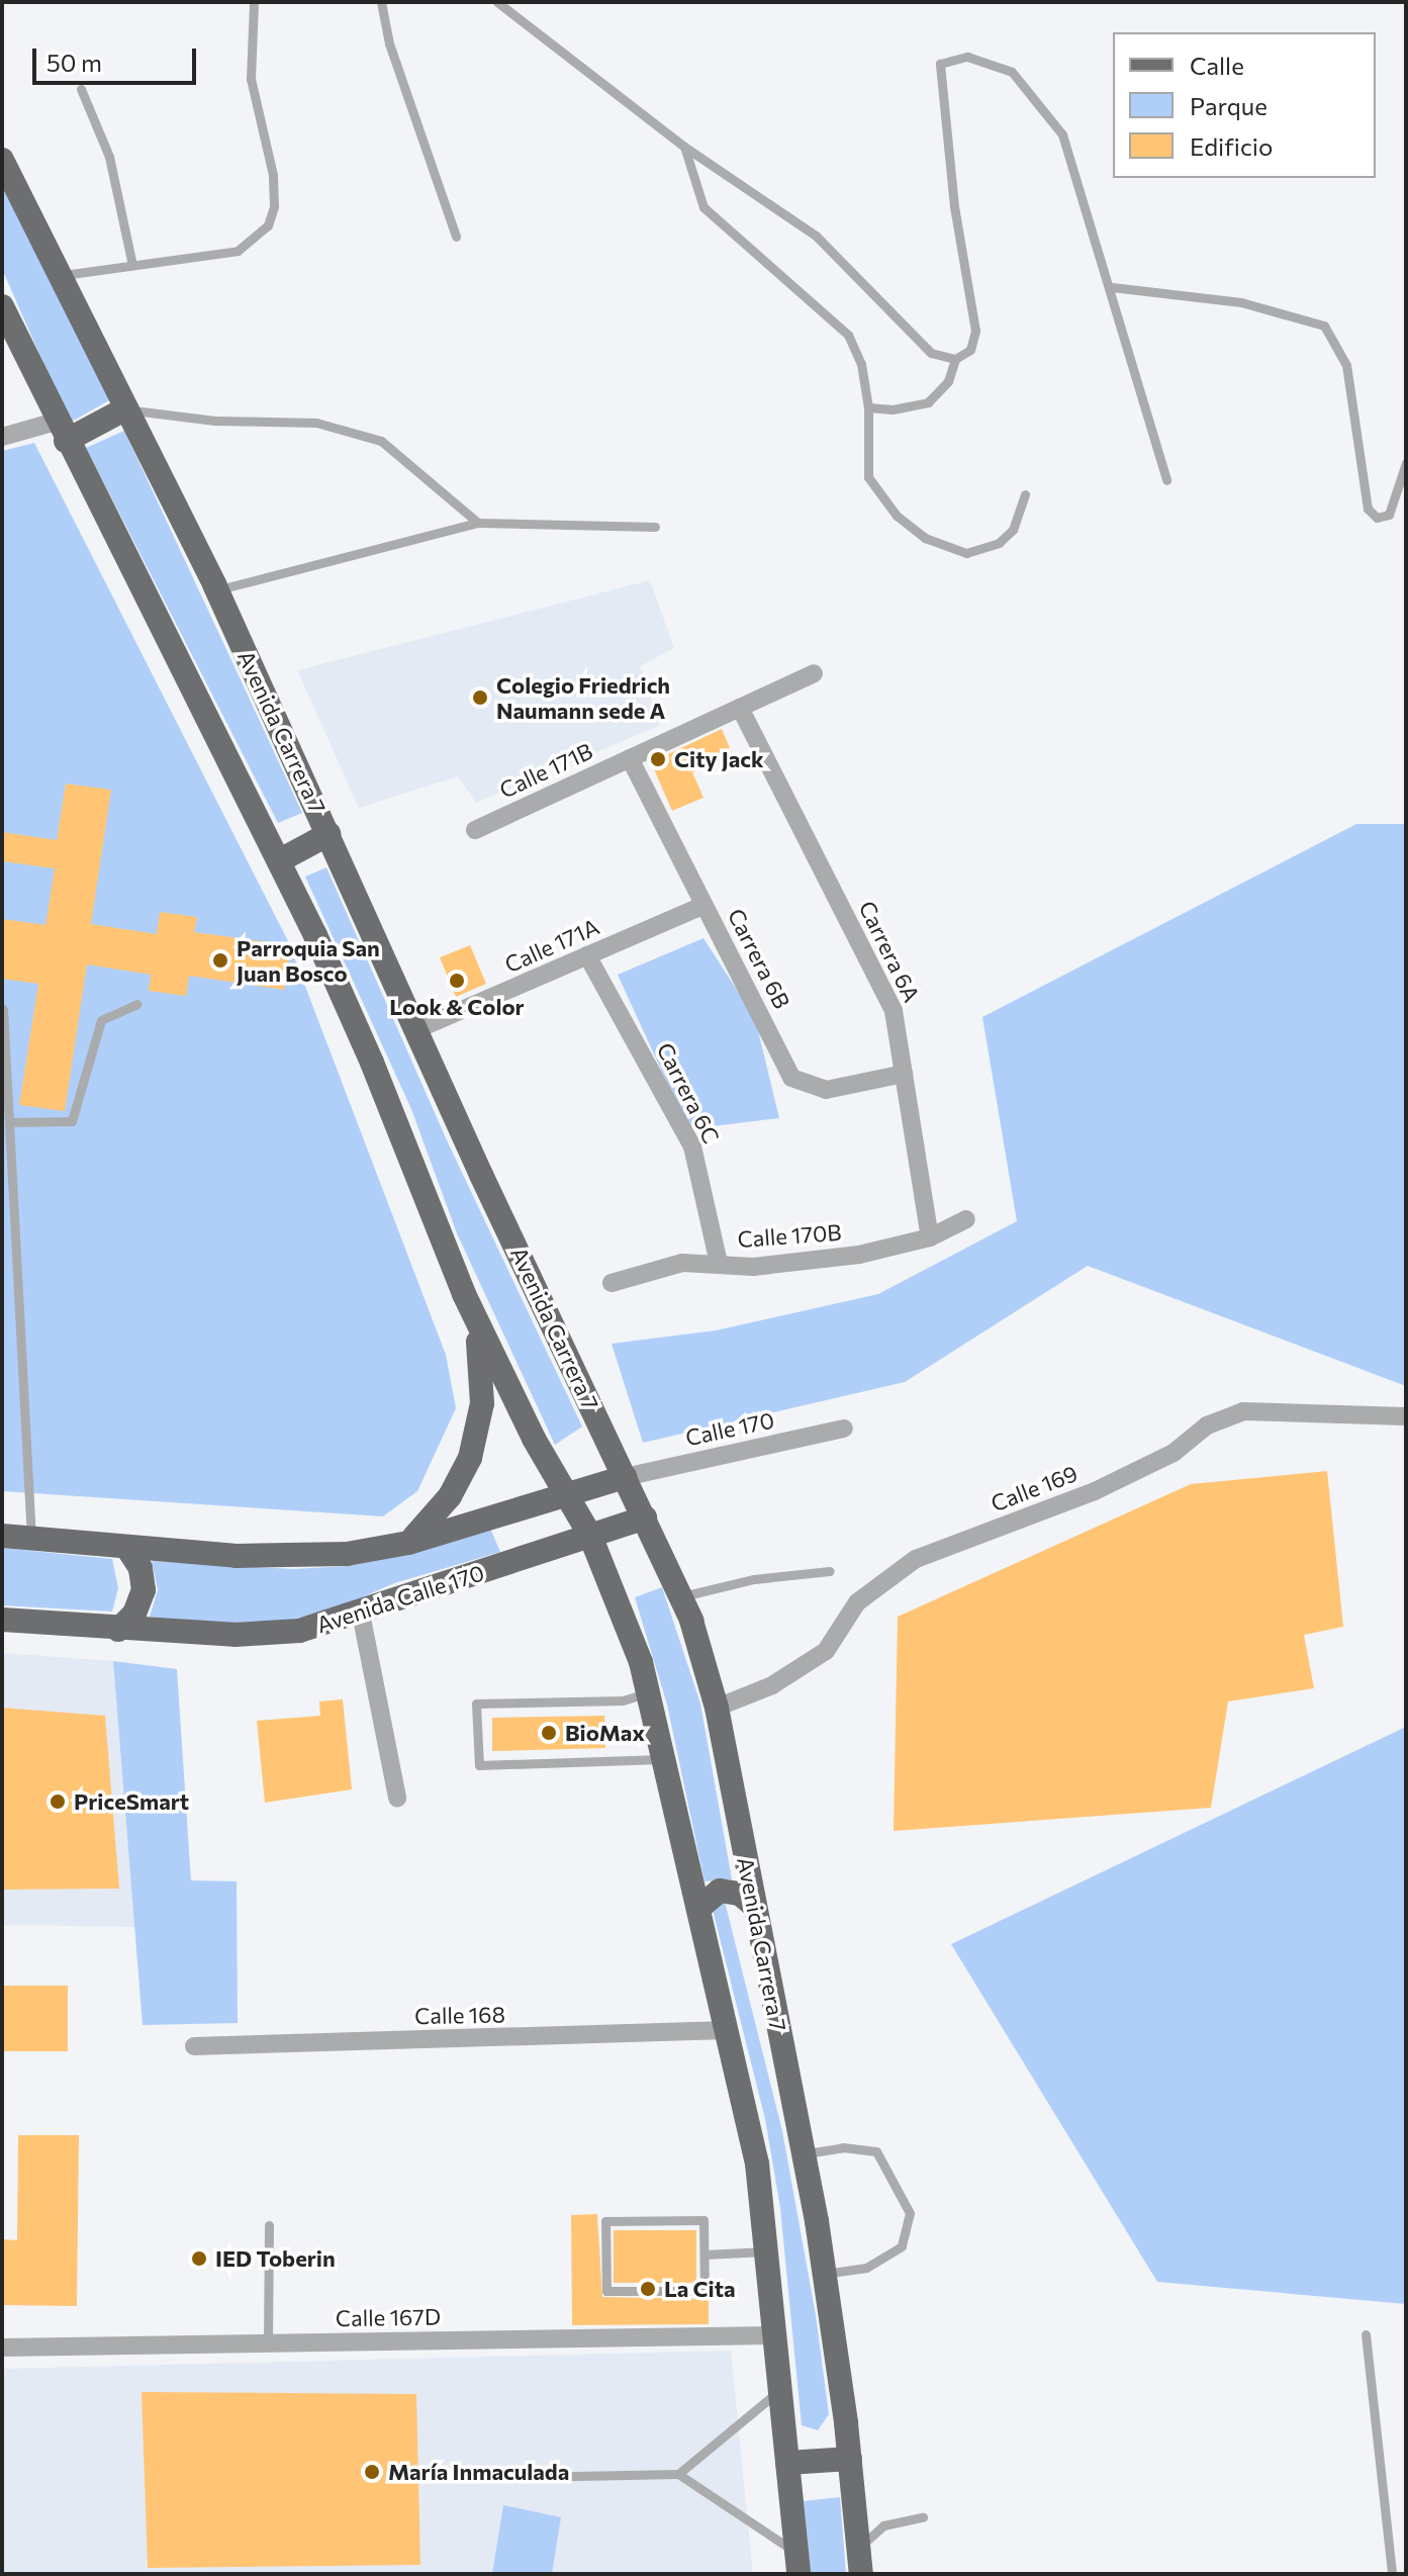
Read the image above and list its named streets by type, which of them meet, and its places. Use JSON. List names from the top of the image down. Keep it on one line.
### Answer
{"streets":{"main road":["Avenida Carrera 7","Avenida Calle 170"],"street":["Calle 171B","Calle 171A","Carrera 6A","Carrera 6B","Carrera 6C","Calle 170B","Calle 170","Calle 169","Calle 168","Calle 167D"]},"crossings":[["Avenida Carrera 7","Calle 171A"],["Avenida Carrera 7","Calle 170"],["Avenida Carrera 7","Calle 169"],["Avenida Carrera 7","Avenida Calle 170"],["Calle 171B","Carrera 6A"],["Calle 171B","Carrera 6B"],["Calle 171A","Carrera 6B"],["Calle 171A","Carrera 6C"],["Carrera 6A","Carrera 6B"],["Carrera 6A","Calle 170B"],["Carrera 6C","Calle 170B"]],"places":["Colegio Friedrich Naumann sede A","City Jack","Parroquia San Juan Bosco","Look & Color","BioMax","PriceSmart","IED Toberin","La Cita","María Inmaculada"],"legend":["Calle","Parque","Edificio"],"scale_bar":"50 m"}
